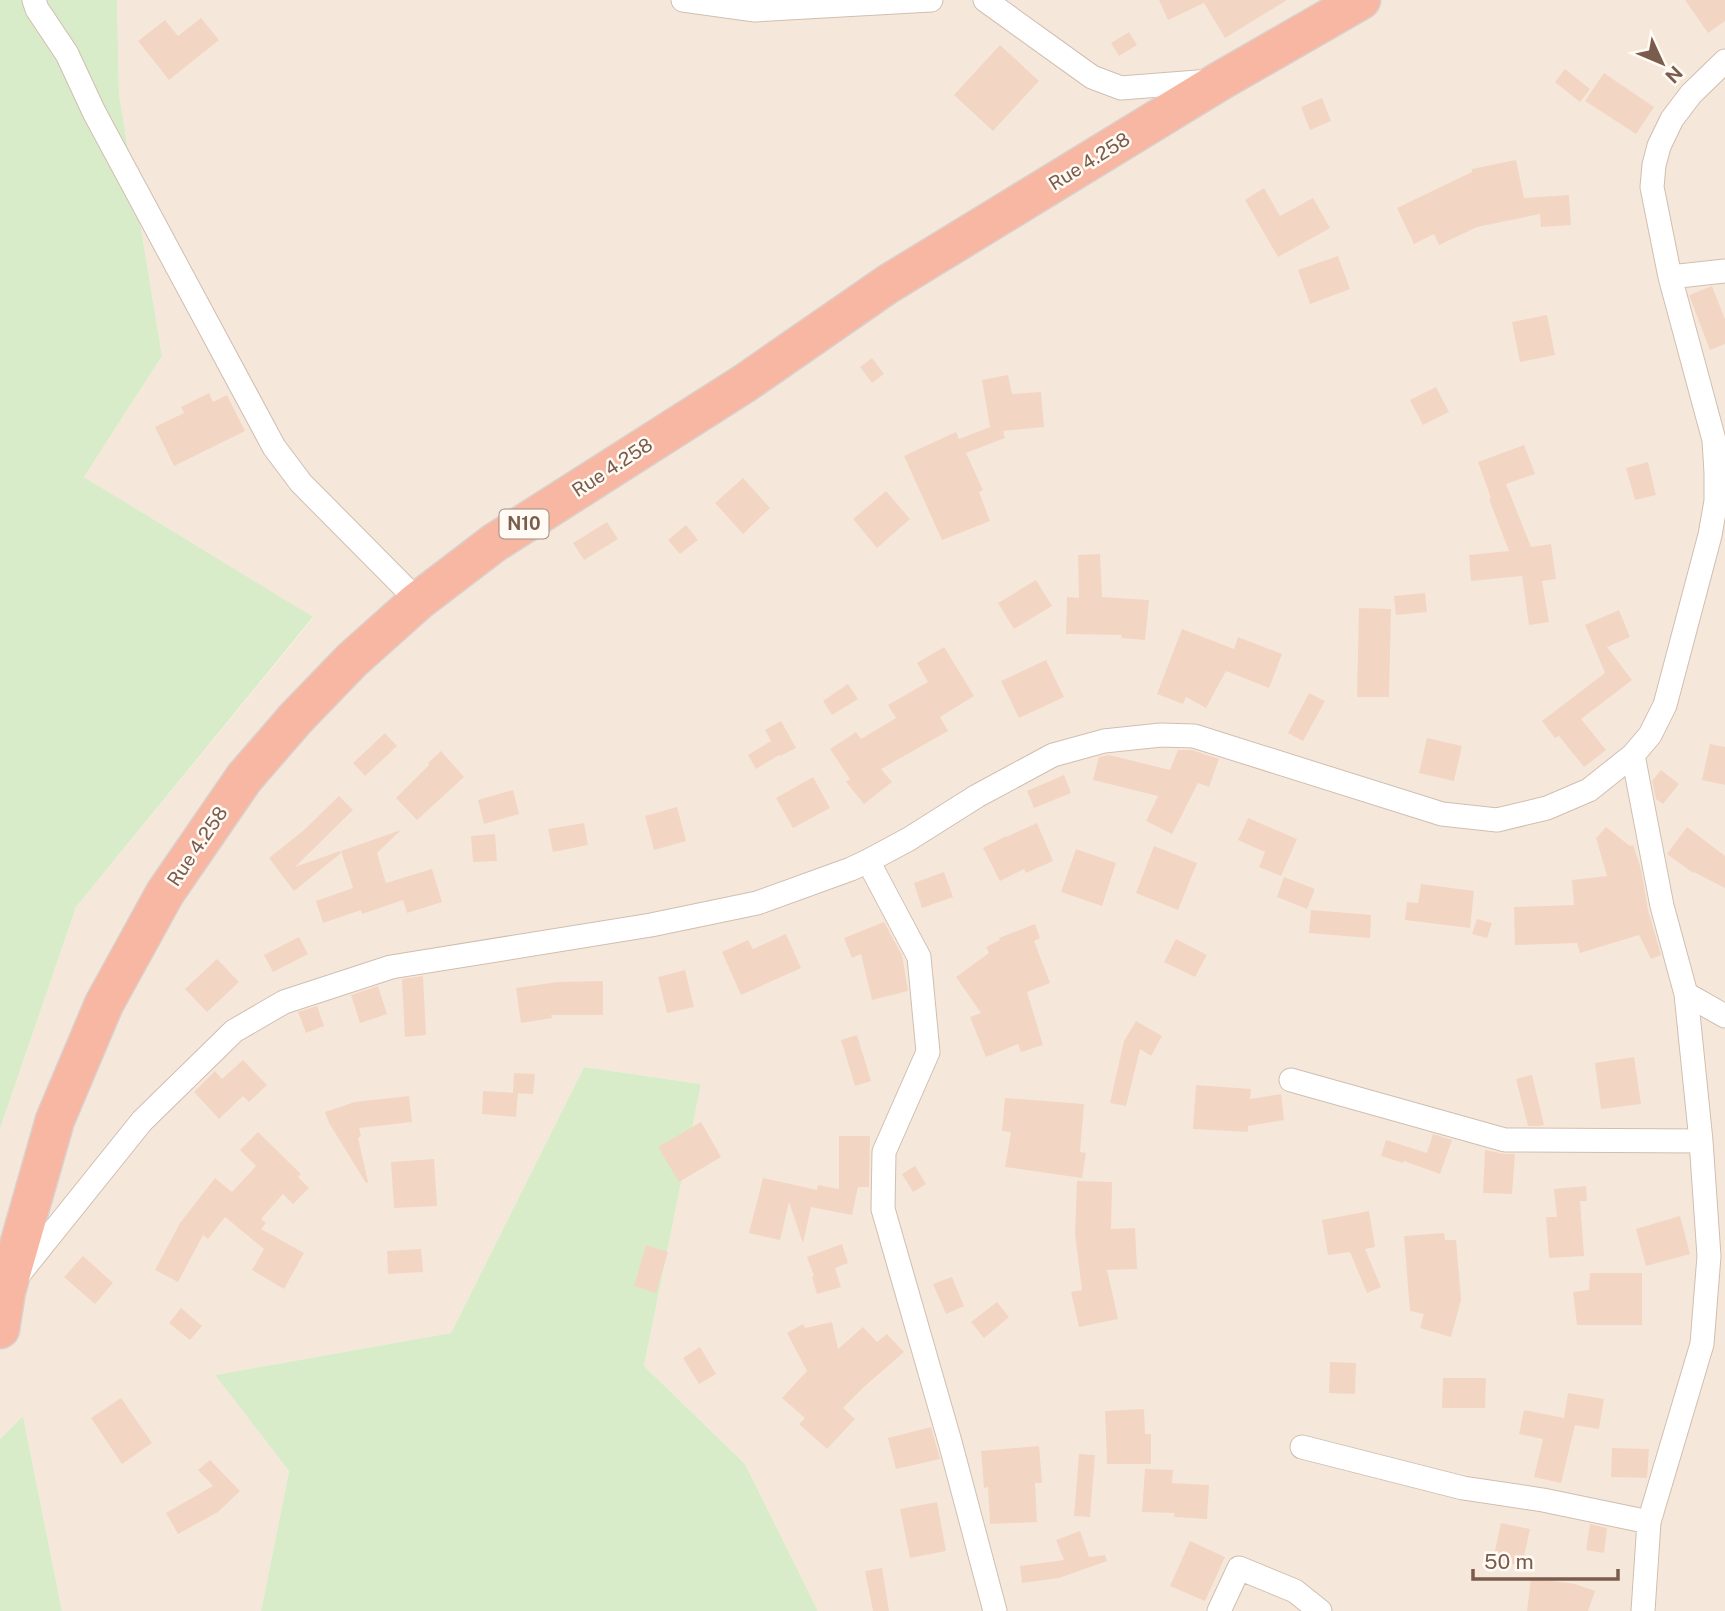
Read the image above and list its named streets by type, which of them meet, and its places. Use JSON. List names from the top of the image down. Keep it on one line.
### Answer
{"streets":{"highway":["Rue 4.258","N10"]},"scale_bar":"50 m","north":"bottom right"}
